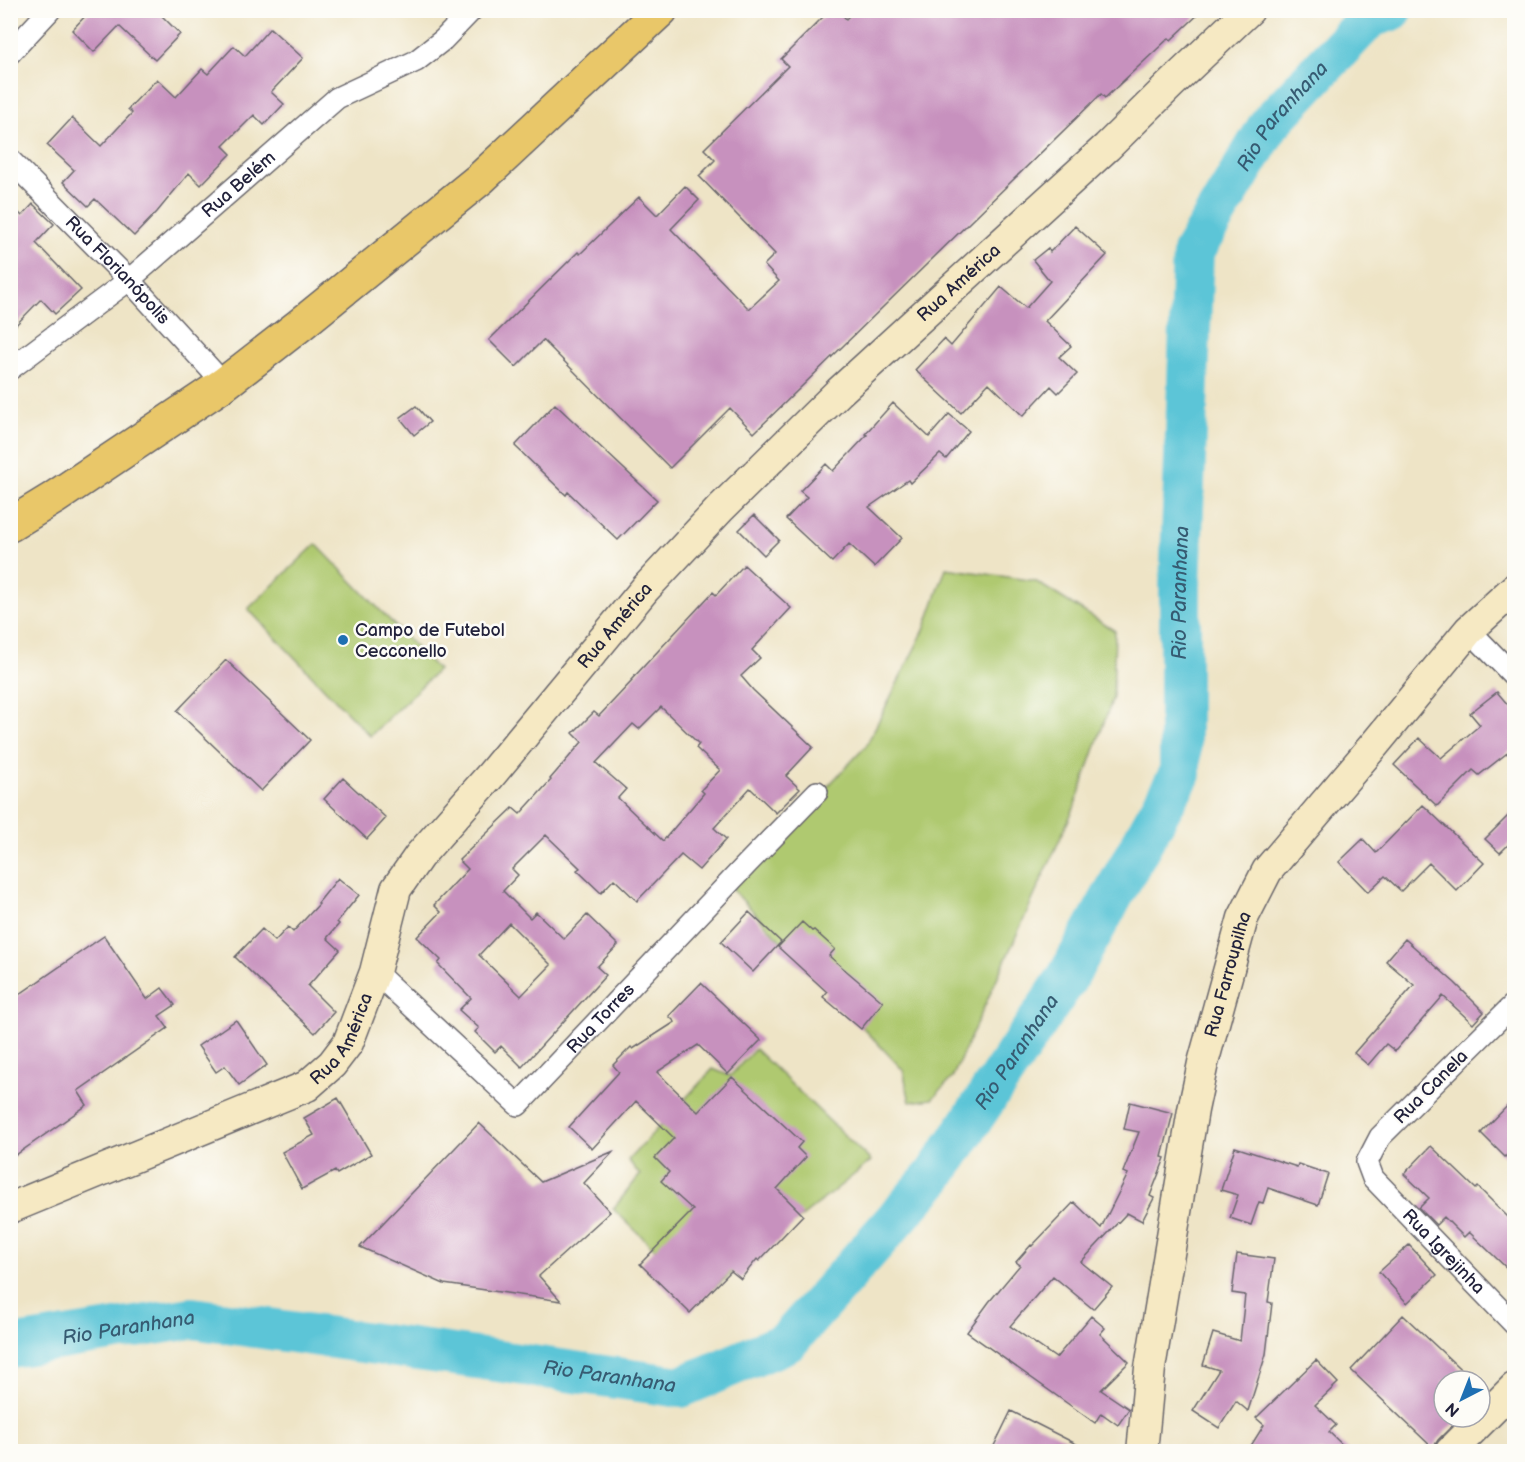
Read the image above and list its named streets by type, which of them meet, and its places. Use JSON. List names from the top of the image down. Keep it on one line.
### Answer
{"streets":{"street":["Rua Belém","Rua Florianópolis","Rua América","Rua Farroupilha","Rua Torres","Rua Canela","Rua Igrejinha"]},"crossings":[["Rua Belém","Rua Florianópolis"],["Rua América","Rua Torres"],["Rua Canela","Rua Igrejinha"]],"water":["Rio Paranhana"],"places":["Campo de Futebol Cecconello"],"north":"bottom left"}
